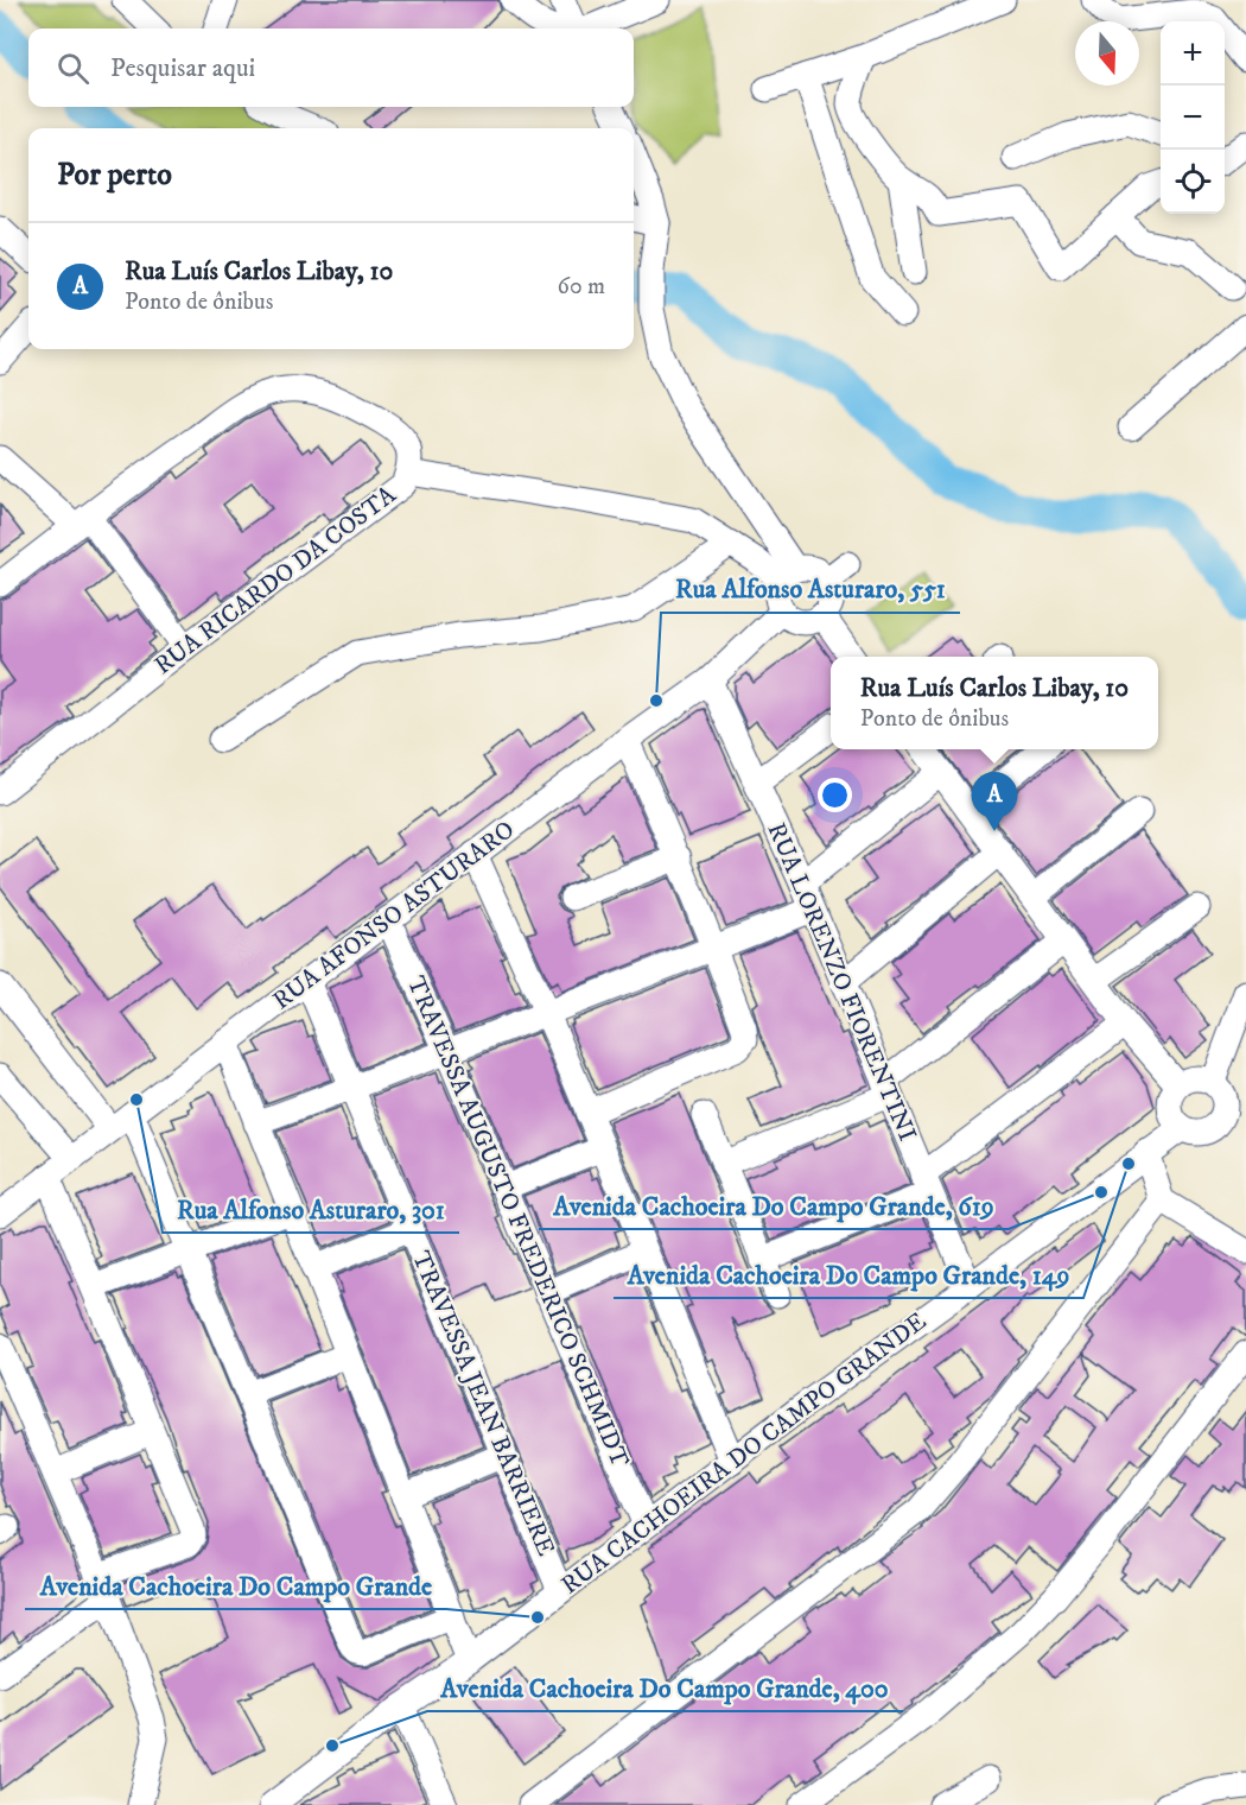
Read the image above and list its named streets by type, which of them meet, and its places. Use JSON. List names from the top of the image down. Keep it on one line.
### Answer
{"streets":{"street":["RUA RICARDO DA COSTA","RUA AFONSO ASTURARO","RUA LORENZO FIORENTINI","TRAVESSA AUGUSTO FREDERICO SCHMIDT","TRAVESSA JEAN BARRIERE","RUA CACHOEIRA DO CAMPO GRANDE"]},"crossings":[["RUA AFONSO ASTURARO","RUA LORENZO FIORENTINI"],["RUA AFONSO ASTURARO","TRAVESSA AUGUSTO FREDERICO SCHMIDT"],["RUA AFONSO ASTURARO","TRAVESSA JEAN BARRIERE"],["RUA LORENZO FIORENTINI","RUA CACHOEIRA DO CAMPO GRANDE"],["TRAVESSA AUGUSTO FREDERICO SCHMIDT","RUA CACHOEIRA DO CAMPO GRANDE"],["TRAVESSA JEAN BARRIERE","RUA CACHOEIRA DO CAMPO GRANDE"]],"places":["Rua Alfonso Asturaro, 551","Rua Alfonso Asturaro, 301","Avenida Cachoeira Do Campo Grande, 149","Avenida Cachoeira Do Campo Grande, 619","Avenida Cachoeira Do Campo Grande","Avenida Cachoeira Do Campo Grande, 400"],"north":"bottom","page":{"map_buttons":["+","−"],"search":"Pesquisar aqui","heading":"Por perto","list":[{"mark":"A","name":"Rua Luís Carlos Libay, 10","note":"Ponto de ônibus","value":"60 m"}],"popup":["Rua Luís Carlos Libay, 10","Ponto de ônibus"],"pins":"A"}}
